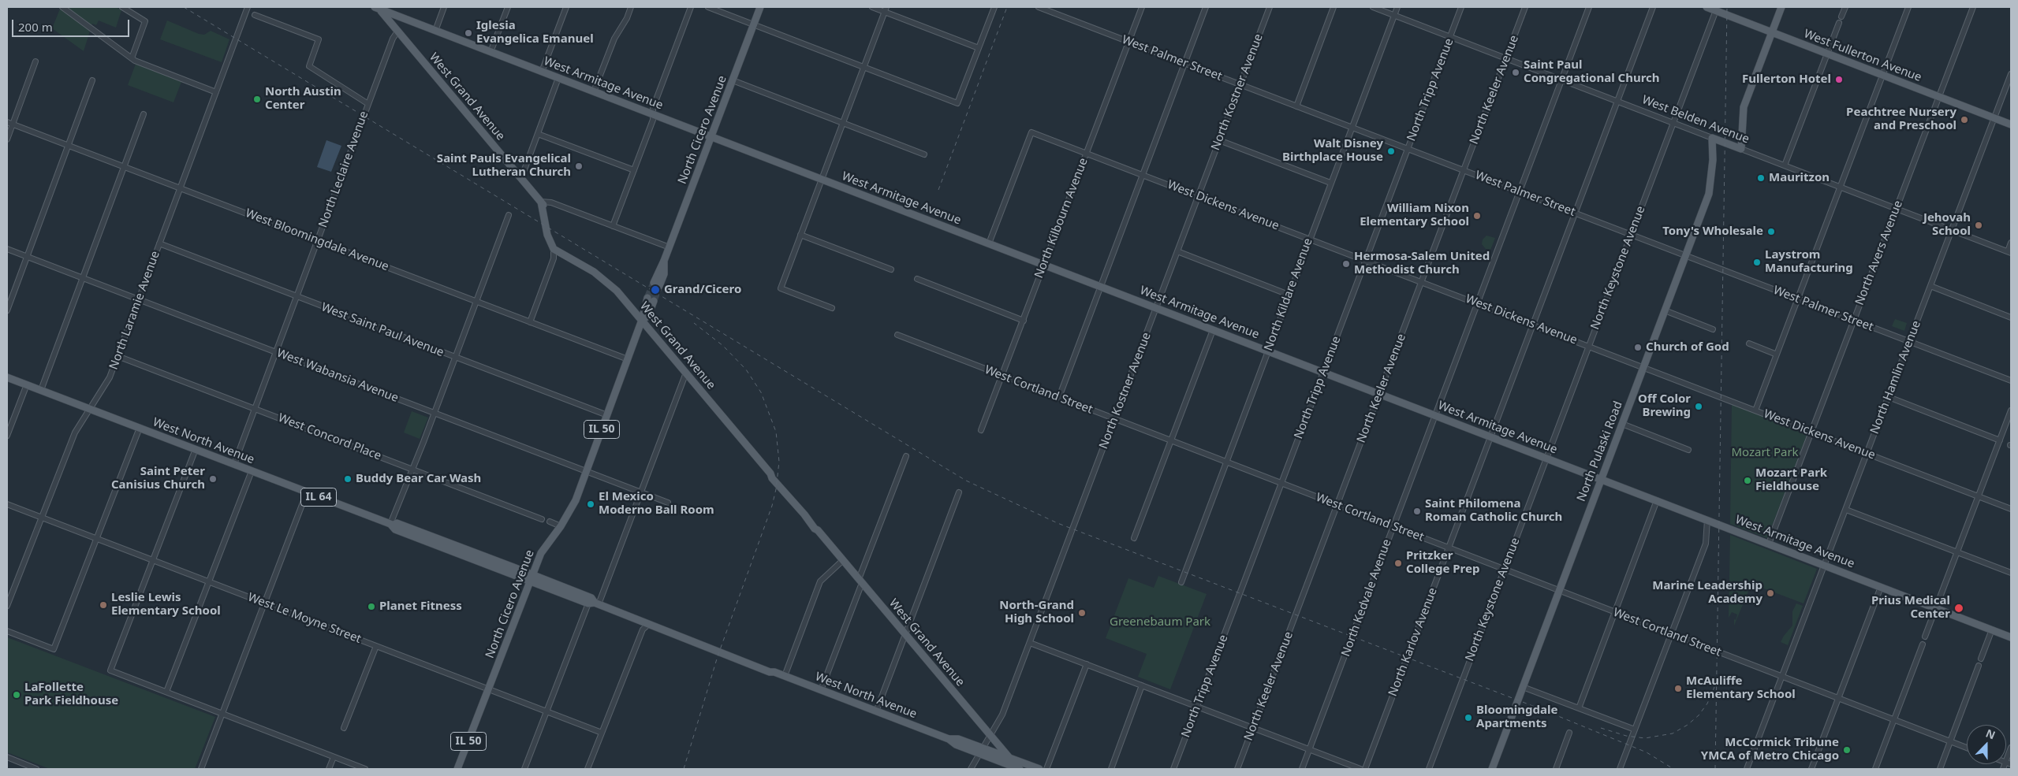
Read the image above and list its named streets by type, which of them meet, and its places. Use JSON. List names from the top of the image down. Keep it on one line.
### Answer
{"streets":{"main road":["West Fullerton Avenue","West Armitage Avenue","West Grand Avenue","West Belden Avenue","North Cicero Avenue","IL 50","West North Avenue","North Pulaski Road","IL 64"],"street":["West Palmer Street","North Tripp Avenue","North Keeler Avenue","North Kostner Avenue","North Leclaire Avenue","West Dickens Avenue","North Kilbourn Avenue","West Bloomingdale Avenue","North Avers Avenue","North Keystone Avenue","North Kildare Avenue","North Laramie Avenue","West Saint Paul Avenue","West Wabansia Avenue","North Hamlin Avenue","West Cortland Street","West Concord Place","North Kedvale Avenue","West Le Moyne Street","North Karlov Avenue"]},"crossings":[["West Fullerton Avenue","North Avers Avenue"],["West Fullerton Avenue","North Keystone Avenue"],["West Fullerton Avenue","North Hamlin Avenue"],["West Palmer Street","North Tripp Avenue"],["West Palmer Street","North Keeler Avenue"],["West Palmer Street","North Kostner Avenue"],["West Palmer Street","North Kilbourn Avenue"],["West Palmer Street","North Avers Avenue"],["West Palmer Street","North Keystone Avenue"],["West Palmer Street","North Kildare Avenue"],["West Palmer Street","North Hamlin Avenue"],["West Palmer Street","North Pulaski Road"],["West Palmer Street","North Kedvale Avenue"],["West Palmer Street","North Karlov Avenue"],["West Armitage Avenue","North Tripp Avenue"],["West Armitage Avenue","North Keeler Avenue"],["West Armitage Avenue","North Kostner Avenue"],["West Armitage Avenue","West Grand Avenue"],["West Armitage Avenue","North Cicero Avenue"],["West Armitage Avenue","West Dickens Avenue"],["West Armitage Avenue","North Kilbourn Avenue"],["West Armitage Avenue","North Avers Avenue"],["West Armitage Avenue","North Keystone Avenue"],["West Armitage Avenue","North Kildare Avenue"],["West Armitage Avenue","North Hamlin Avenue"],["West Armitage Avenue","North Pulaski Road"],["West Armitage Avenue","North Kedvale Avenue"],["West Armitage Avenue","North Karlov Avenue"],["North Tripp Avenue","West Belden Avenue"],["North Tripp Avenue","West Dickens Avenue"],["North Tripp Avenue","West Cortland Street"],["North Keeler Avenue","West Belden Avenue"],["North Keeler Avenue","West Dickens Avenue"],["North Keeler Avenue","West Cortland Street"],["North Kostner Avenue","West Grand Avenue"],["North Kostner Avenue","West Dickens Avenue"],["North Kostner Avenue","West Cortland Street"],["North Kostner Avenue","West North Avenue"],["West Grand Avenue","North Cicero Avenue"],["West Grand Avenue","North Leclaire Avenue"],["West Grand Avenue","West North Avenue"],["West Belden Avenue","North Avers Avenue"],["West Belden Avenue","North Keystone Avenue"],["West Belden Avenue","North Kildare Avenue"],["West Belden Avenue","North Hamlin Avenue"],["West Belden Avenue","North Pulaski Road"],["West Belden Avenue","North Kedvale Avenue"],["West Belden Avenue","North Karlov Avenue"],["North Cicero Avenue","West Bloomingdale Avenue"],["North Cicero Avenue","West Saint Paul Avenue"],["North Cicero Avenue","West Wabansia Avenue"],["North Cicero Avenue","West North Avenue"],["North Cicero Avenue","West Le Moyne Street"],["North Leclaire Avenue","West Bloomingdale Avenue"],["North Leclaire Avenue","West Saint Paul Avenue"],["North Leclaire Avenue","West Wabansia Avenue"],["North Leclaire Avenue","West Concord Place"],["North Leclaire Avenue","West North Avenue"],["West Dickens Avenue","North Kilbourn Avenue"],["West Dickens Avenue","North Avers Avenue"],["West Dickens Avenue","North Keystone Avenue"],["West Dickens Avenue","North Kildare Avenue"],["West Dickens Avenue","North Hamlin Avenue"],["West Dickens Avenue","North Pulaski Road"],["West Dickens Avenue","North Kedvale Avenue"],["West Dickens Avenue","North Karlov Avenue"],["North Kilbourn Avenue","West Cortland Street"],["West Bloomingdale Avenue","North Laramie Avenue"],["North Keystone Avenue","West Cortland Street"],["North Kildare Avenue","West Cortland Street"],["North Laramie Avenue","West Saint Paul Avenue"],["North Laramie Avenue","West Wabansia Avenue"],["North Laramie Avenue","West Concord Place"],["North Laramie Avenue","West North Avenue"],["North Laramie Avenue","West Le Moyne Street"],["North Hamlin Avenue","West Cortland Street"],["West Cortland Street","North Pulaski Road"],["West Cortland Street","North Kedvale Avenue"],["West Cortland Street","North Karlov Avenue"]],"parks":["Mozart Park","Greenebaum Park"],"places":["Iglesia Evangelica Emanuel","Saint Paul Congregational Church","Fullerton Hotel","North Austin Center","Peachtree Nursery and Preschool","Walt Disney Birthplace House","Saint Pauls Evangelical Lutheran Church","Mauritzon","William Nixon Elementary School","Jehovah School","Tony's Wholesale","Laystrom Manufacturing","Hermosa-Salem United Methodist Church","Grand/Cicero","Church of God","Off Color Brewing","Saint Peter Canisius Church","Buddy Bear Car Wash","Mozart Park Fieldhouse","El Mexico Moderno Ball Room","Saint Philomena Roman Catholic Church","Pritzker College Prep","Marine Leadership Academy","Leslie Lewis Elementary School","Planet Fitness","Prius Medical Center","North-Grand High School","McAuliffe Elementary School","LaFollette Park Fieldhouse","Bloomingdale Apartments","McCormick Tribune YMCA of Metro Chicago"],"scale_bar":"200 m","north":"top"}
